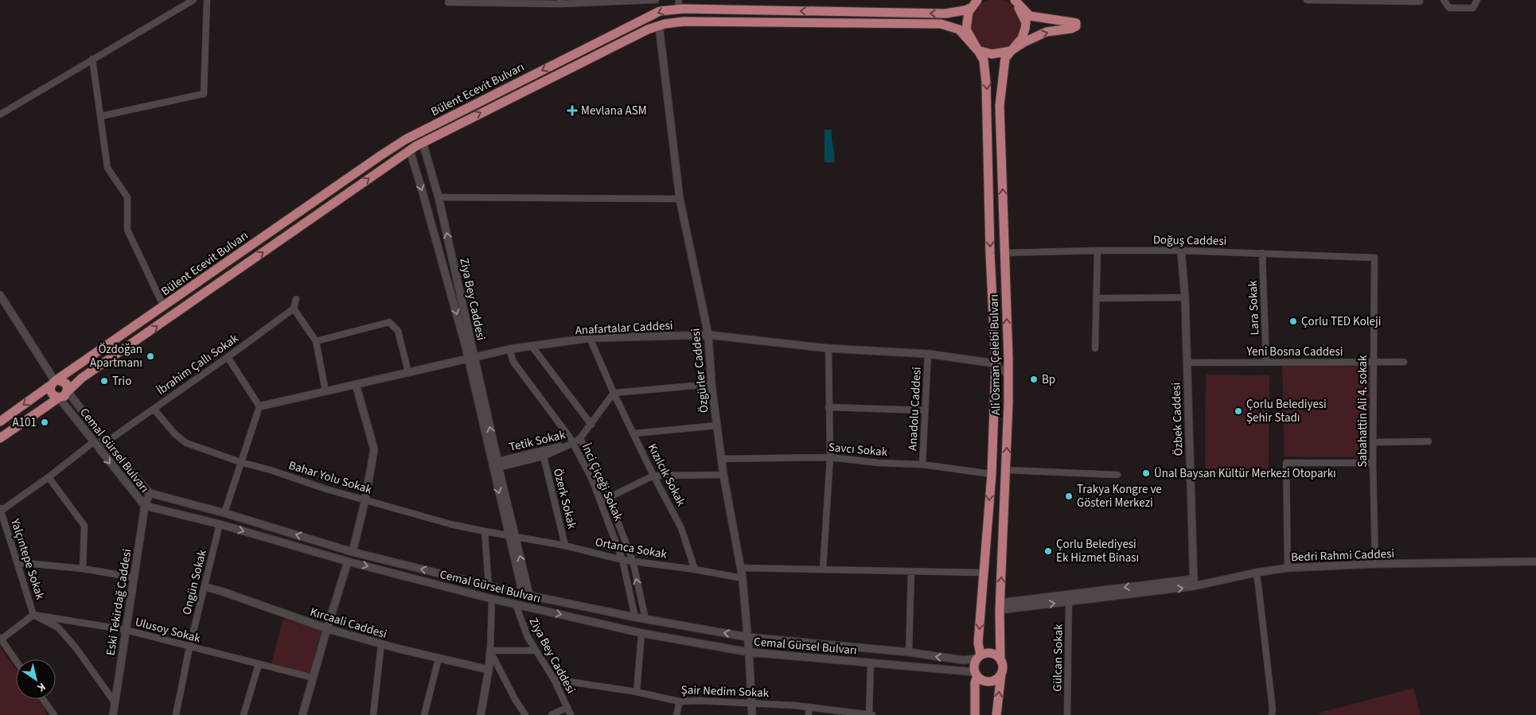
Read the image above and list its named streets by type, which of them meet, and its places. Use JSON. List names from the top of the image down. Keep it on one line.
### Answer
{"streets":{"main road":["Bülent Ecevit Bulvarı","Ali Osman Çelebi Bulvarı"],"street":["Doğuş Caddesi","Ziya Bey Caddesi","Lara Sokak","Anafartalar Caddesi","Yeni Bosna Caddesi","İbrahim Çallı Sokak","Özgürler Caddesi","Anadolu Caddesi","Sabahattin Ali 4. sokak","Özbek Caddesi","Tetik Sokak","Savcı Sokak","Cemal Gürsel Bulvarı","Kızılcık Sokak","Bahar Yolu Sokak","İnci Çiçeği Sokak","Özerk Sokak","Ortanca Sokak","Bedri Rahmi Caddesi","Yalçıntepe Sokak","Ongün Sokak","Eski Tekirdağ Caddesi","Kırcaali Caddesi","Ulusoy Sokak","Gülcan Sokak","Şair Nedim Sokak"]},"crossings":[["Bülent Ecevit Bulvarı","Cemal Gürsel Bulvarı"],["Doğuş Caddesi","Lara Sokak"],["Doğuş Caddesi","Ali Osman Çelebi Bulvarı"],["Doğuş Caddesi","Sabahattin Ali 4. sokak"],["Doğuş Caddesi","Özbek Caddesi"],["Ziya Bey Caddesi","Anafartalar Caddesi"],["Ziya Bey Caddesi","Tetik Sokak"],["Ziya Bey Caddesi","Cemal Gürsel Bulvarı"],["Ziya Bey Caddesi","Bahar Yolu Sokak"],["Ziya Bey Caddesi","Ortanca Sokak"],["Ziya Bey Caddesi","Şair Nedim Sokak"],["Lara Sokak","Yeni Bosna Caddesi"],["Anafartalar Caddesi","Ali Osman Çelebi Bulvarı"],["Anafartalar Caddesi","Özgürler Caddesi"],["Anafartalar Caddesi","Anadolu Caddesi"],["Anafartalar Caddesi","Kızılcık Sokak"],["Anafartalar Caddesi","İnci Çiçeği Sokak"],["Yeni Bosna Caddesi","Sabahattin Ali 4. sokak"],["Yeni Bosna Caddesi","Özbek Caddesi"],["Ali Osman Çelebi Bulvarı","Savcı Sokak"],["Ali Osman Çelebi Bulvarı","Cemal Gürsel Bulvarı"],["Ali Osman Çelebi Bulvarı","Bedri Rahmi Caddesi"],["İbrahim Çallı Sokak","Cemal Gürsel Bulvarı"],["İbrahim Çallı Sokak","Bahar Yolu Sokak"],["Özgürler Caddesi","Savcı Sokak"],["Özgürler Caddesi","Cemal Gürsel Bulvarı"],["Özgürler Caddesi","Ortanca Sokak"],["Özgürler Caddesi","Şair Nedim Sokak"],["Anadolu Caddesi","Savcı Sokak"],["Sabahattin Ali 4. sokak","Bedri Rahmi Caddesi"],["Özbek Caddesi","Bedri Rahmi Caddesi"],["Tetik Sokak","İnci Çiçeği Sokak"],["Tetik Sokak","Özerk Sokak"],["Cemal Gürsel Bulvarı","İnci Çiçeği Sokak"],["Cemal Gürsel Bulvarı","Ongün Sokak"],["Cemal Gürsel Bulvarı","Eski Tekirdağ Caddesi"],["Kızılcık Sokak","Ortanca Sokak"],["Bahar Yolu Sokak","Ortanca Sokak"],["İnci Çiçeği Sokak","Ortanca Sokak"],["Özerk Sokak","Ortanca Sokak"],["Bedri Rahmi Caddesi","Gülcan Sokak"],["Yalçıntepe Sokak","Eski Tekirdağ Caddesi"],["Yalçıntepe Sokak","Ulusoy Sokak"],["Ongün Sokak","Kırcaali Caddesi"],["Ongün Sokak","Ulusoy Sokak"],["Eski Tekirdağ Caddesi","Ulusoy Sokak"]],"places":{"health":["Mevlana ASM"],"other":["Çorlu TED Koleji","Özdoğan Apartmanı","Bp","Trio","Çorlu Belediyesi Şehir Stadı","A101","Ünal Baysan Kültür Merkezi Otoparkı","Trakya Kongre ve Gösteri Merkezi","Çorlu Belediyesi Ek Hizmet Binası"]},"north":"bottom right"}
